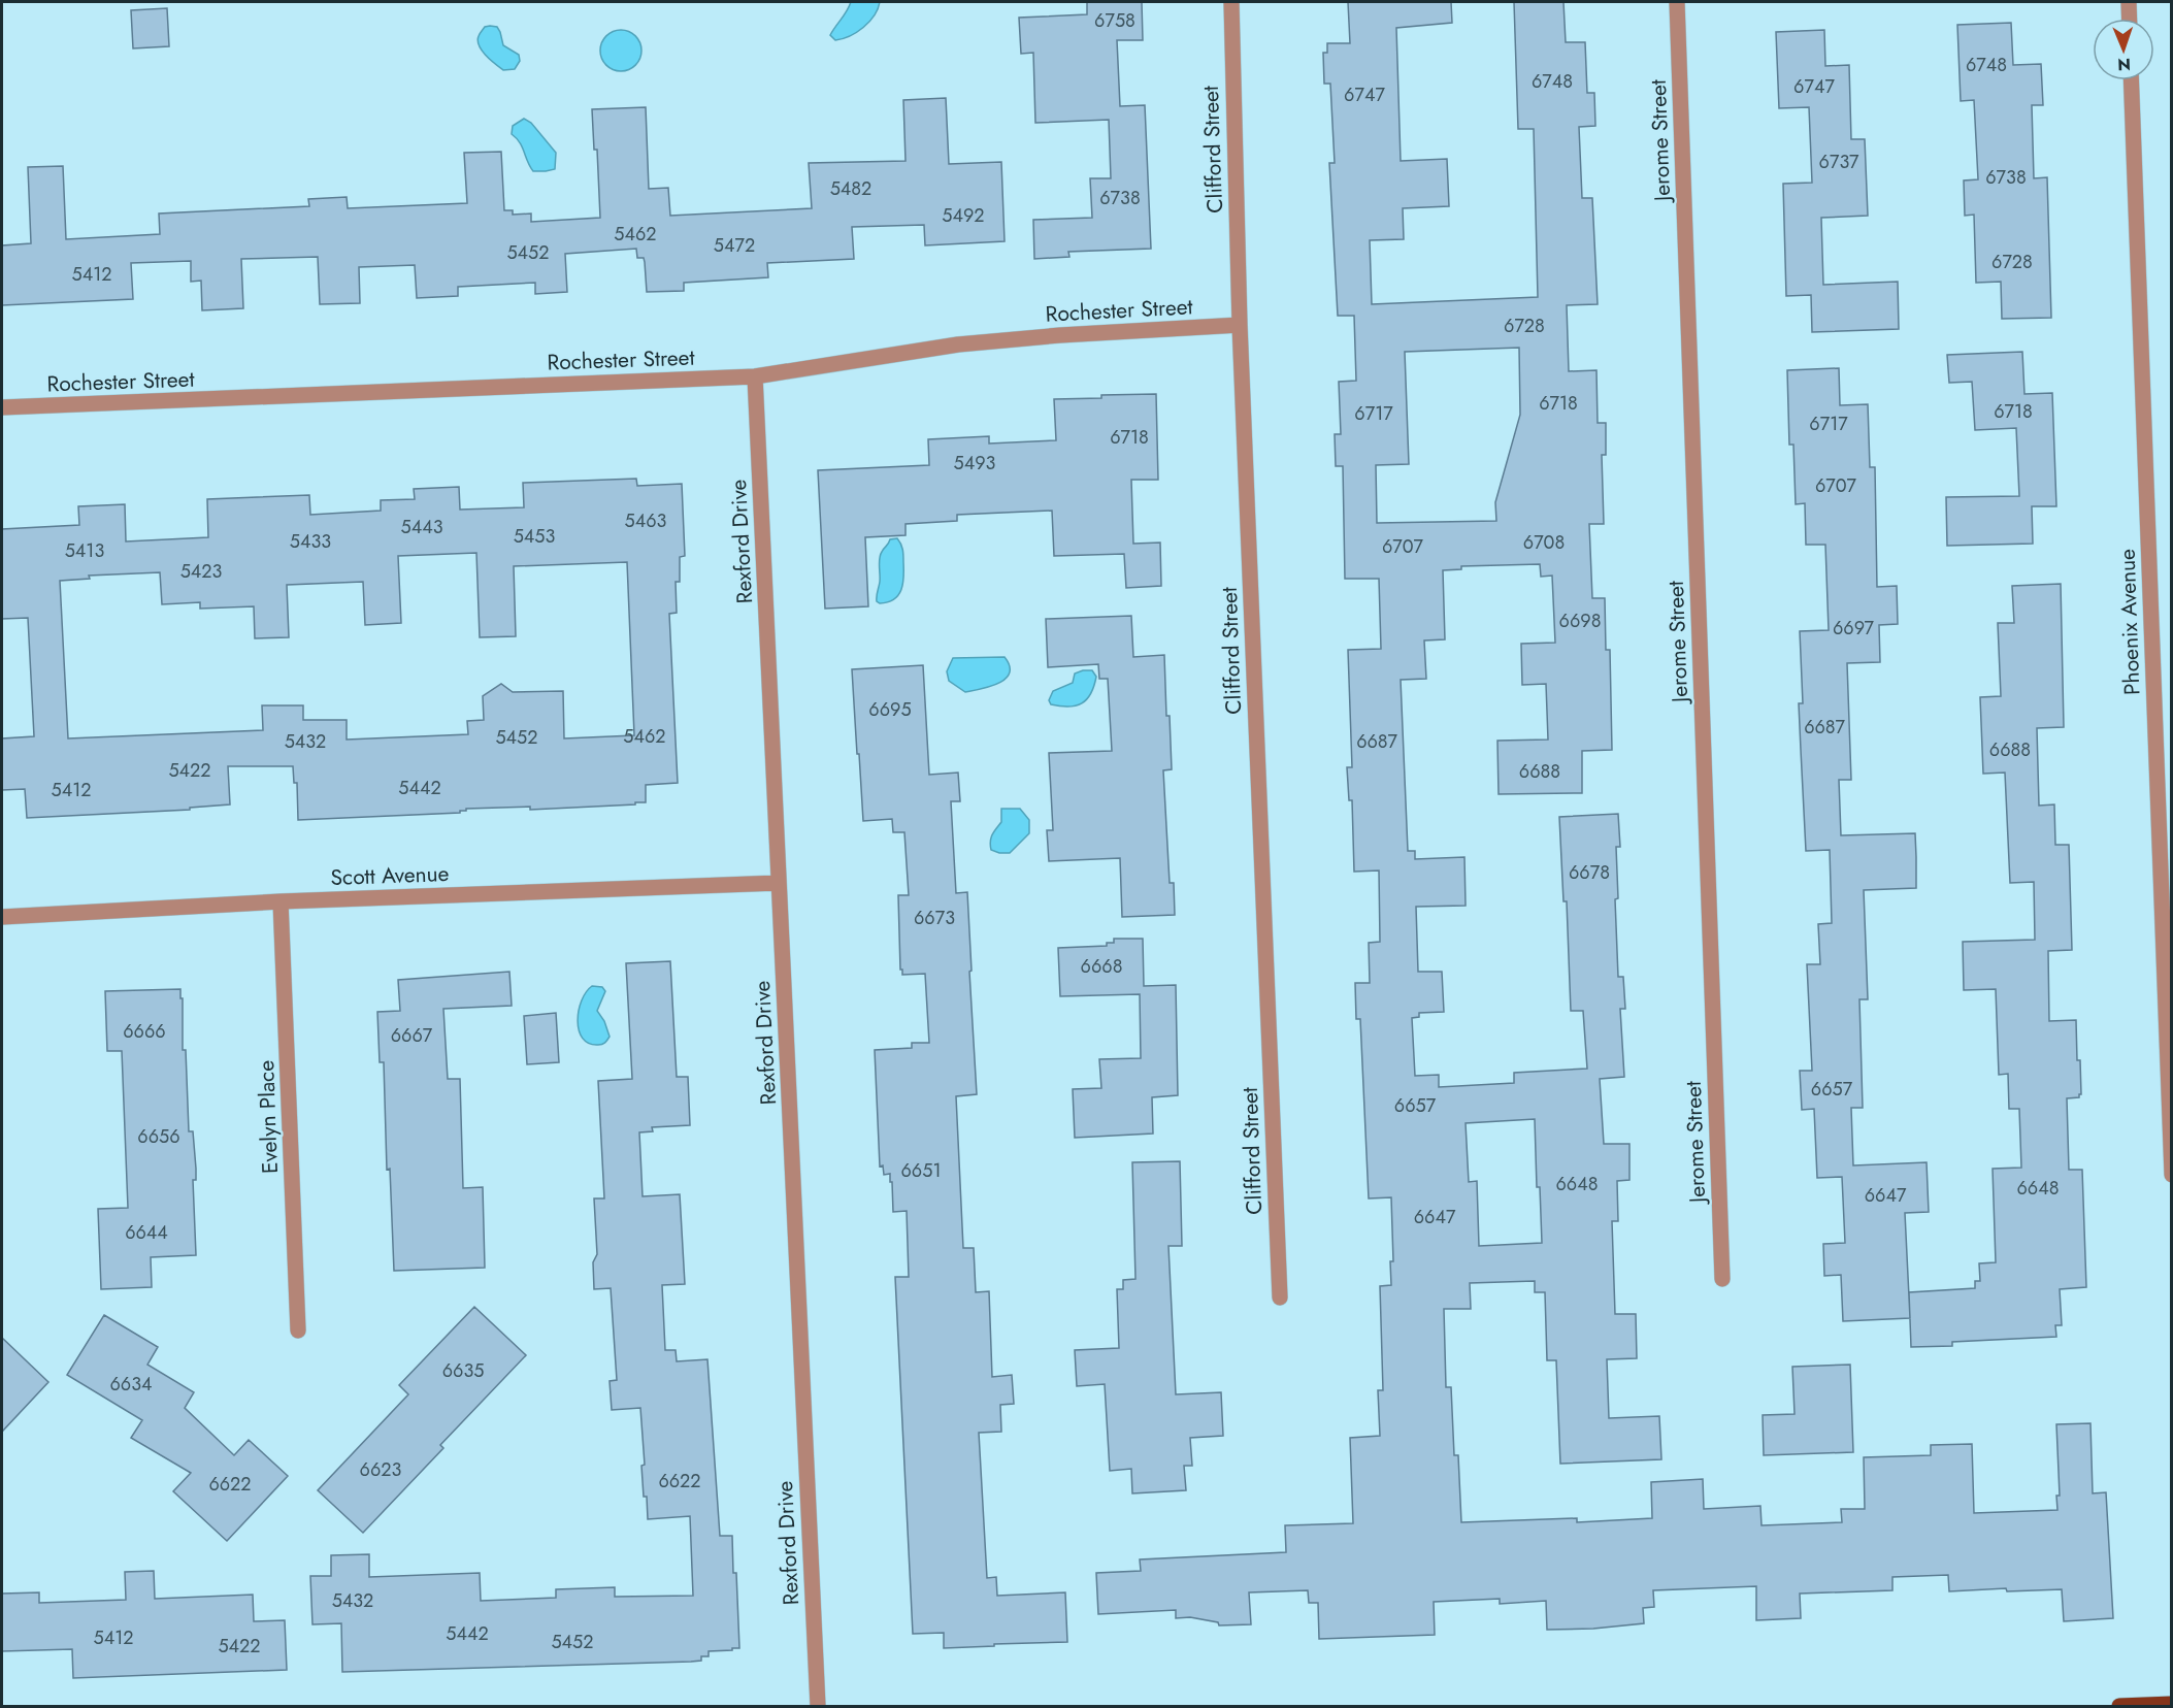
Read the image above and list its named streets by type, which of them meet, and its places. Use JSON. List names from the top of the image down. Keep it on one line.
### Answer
{"streets":{"street":["Jerome Street","Clifford Street","Rochester Street","Rexford Drive","Phoenix Avenue","Scott Avenue","Evelyn Place"]},"crossings":[["Clifford Street","Rochester Street"],["Rochester Street","Rexford Drive"],["Rexford Drive","Scott Avenue"],["Scott Avenue","Evelyn Place"]],"house_numbers":["6758","6748","6748","6747","6747","6737","6738","5482","6738","5492","5462","5472","5452","6728","5412","6728","6718","6718","6717","6717","6718","5493","6707","5463","5443","5453","5433","6708","6707","5413","5423","6698","6697","6695","6687","5462","5452","5432","6687","6688","5422","6688","5442","5412","6678","6673","6668","6666","6667","6657","6657","6656","6651","6648","6648","6647","6647","6644","6635","6634","6623","6622","6622","5432","5442","5412","5452","5422"],"north":"bottom"}
